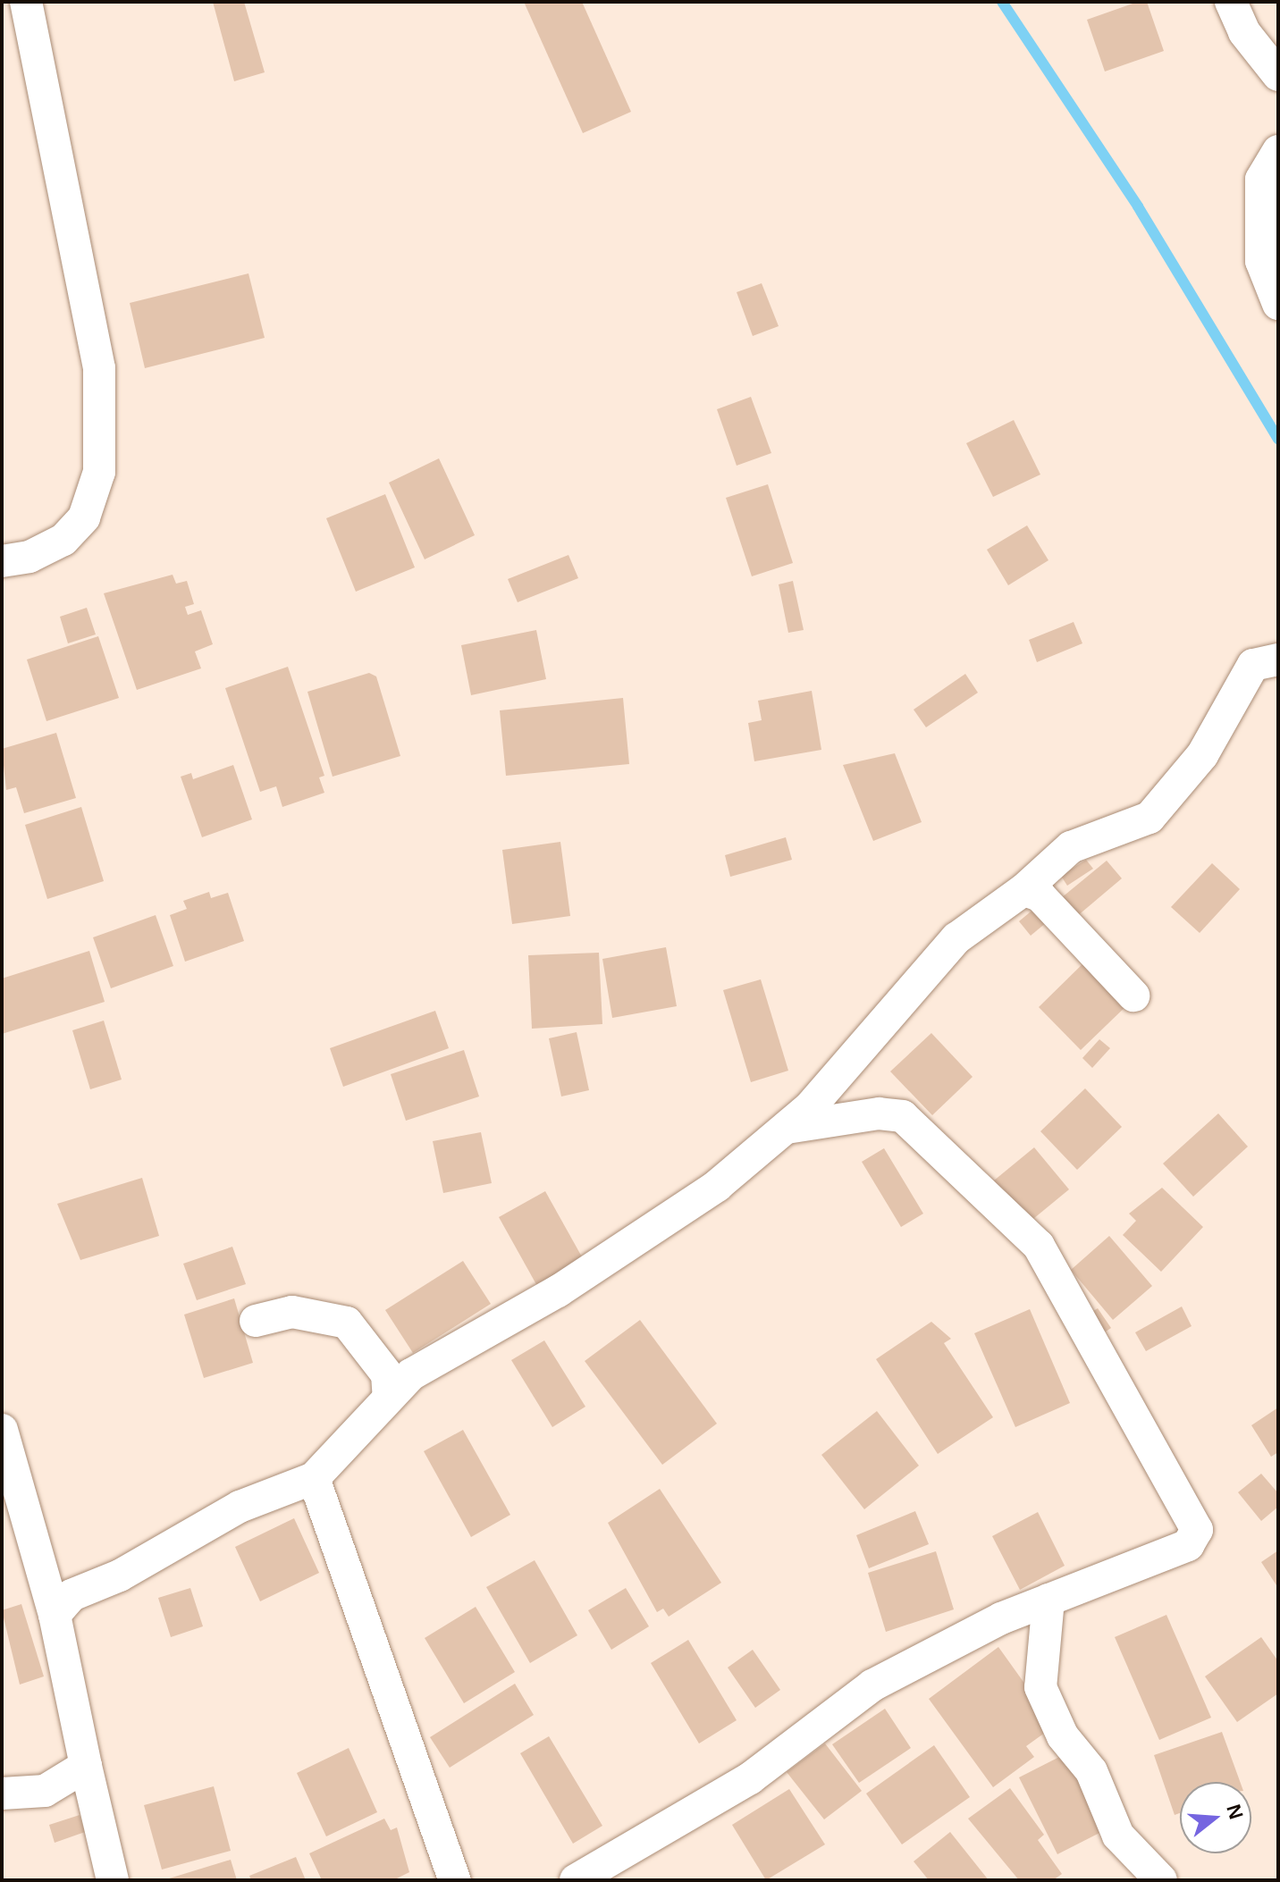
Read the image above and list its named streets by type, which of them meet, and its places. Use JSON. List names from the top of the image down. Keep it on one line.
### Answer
{"north":"right"}
